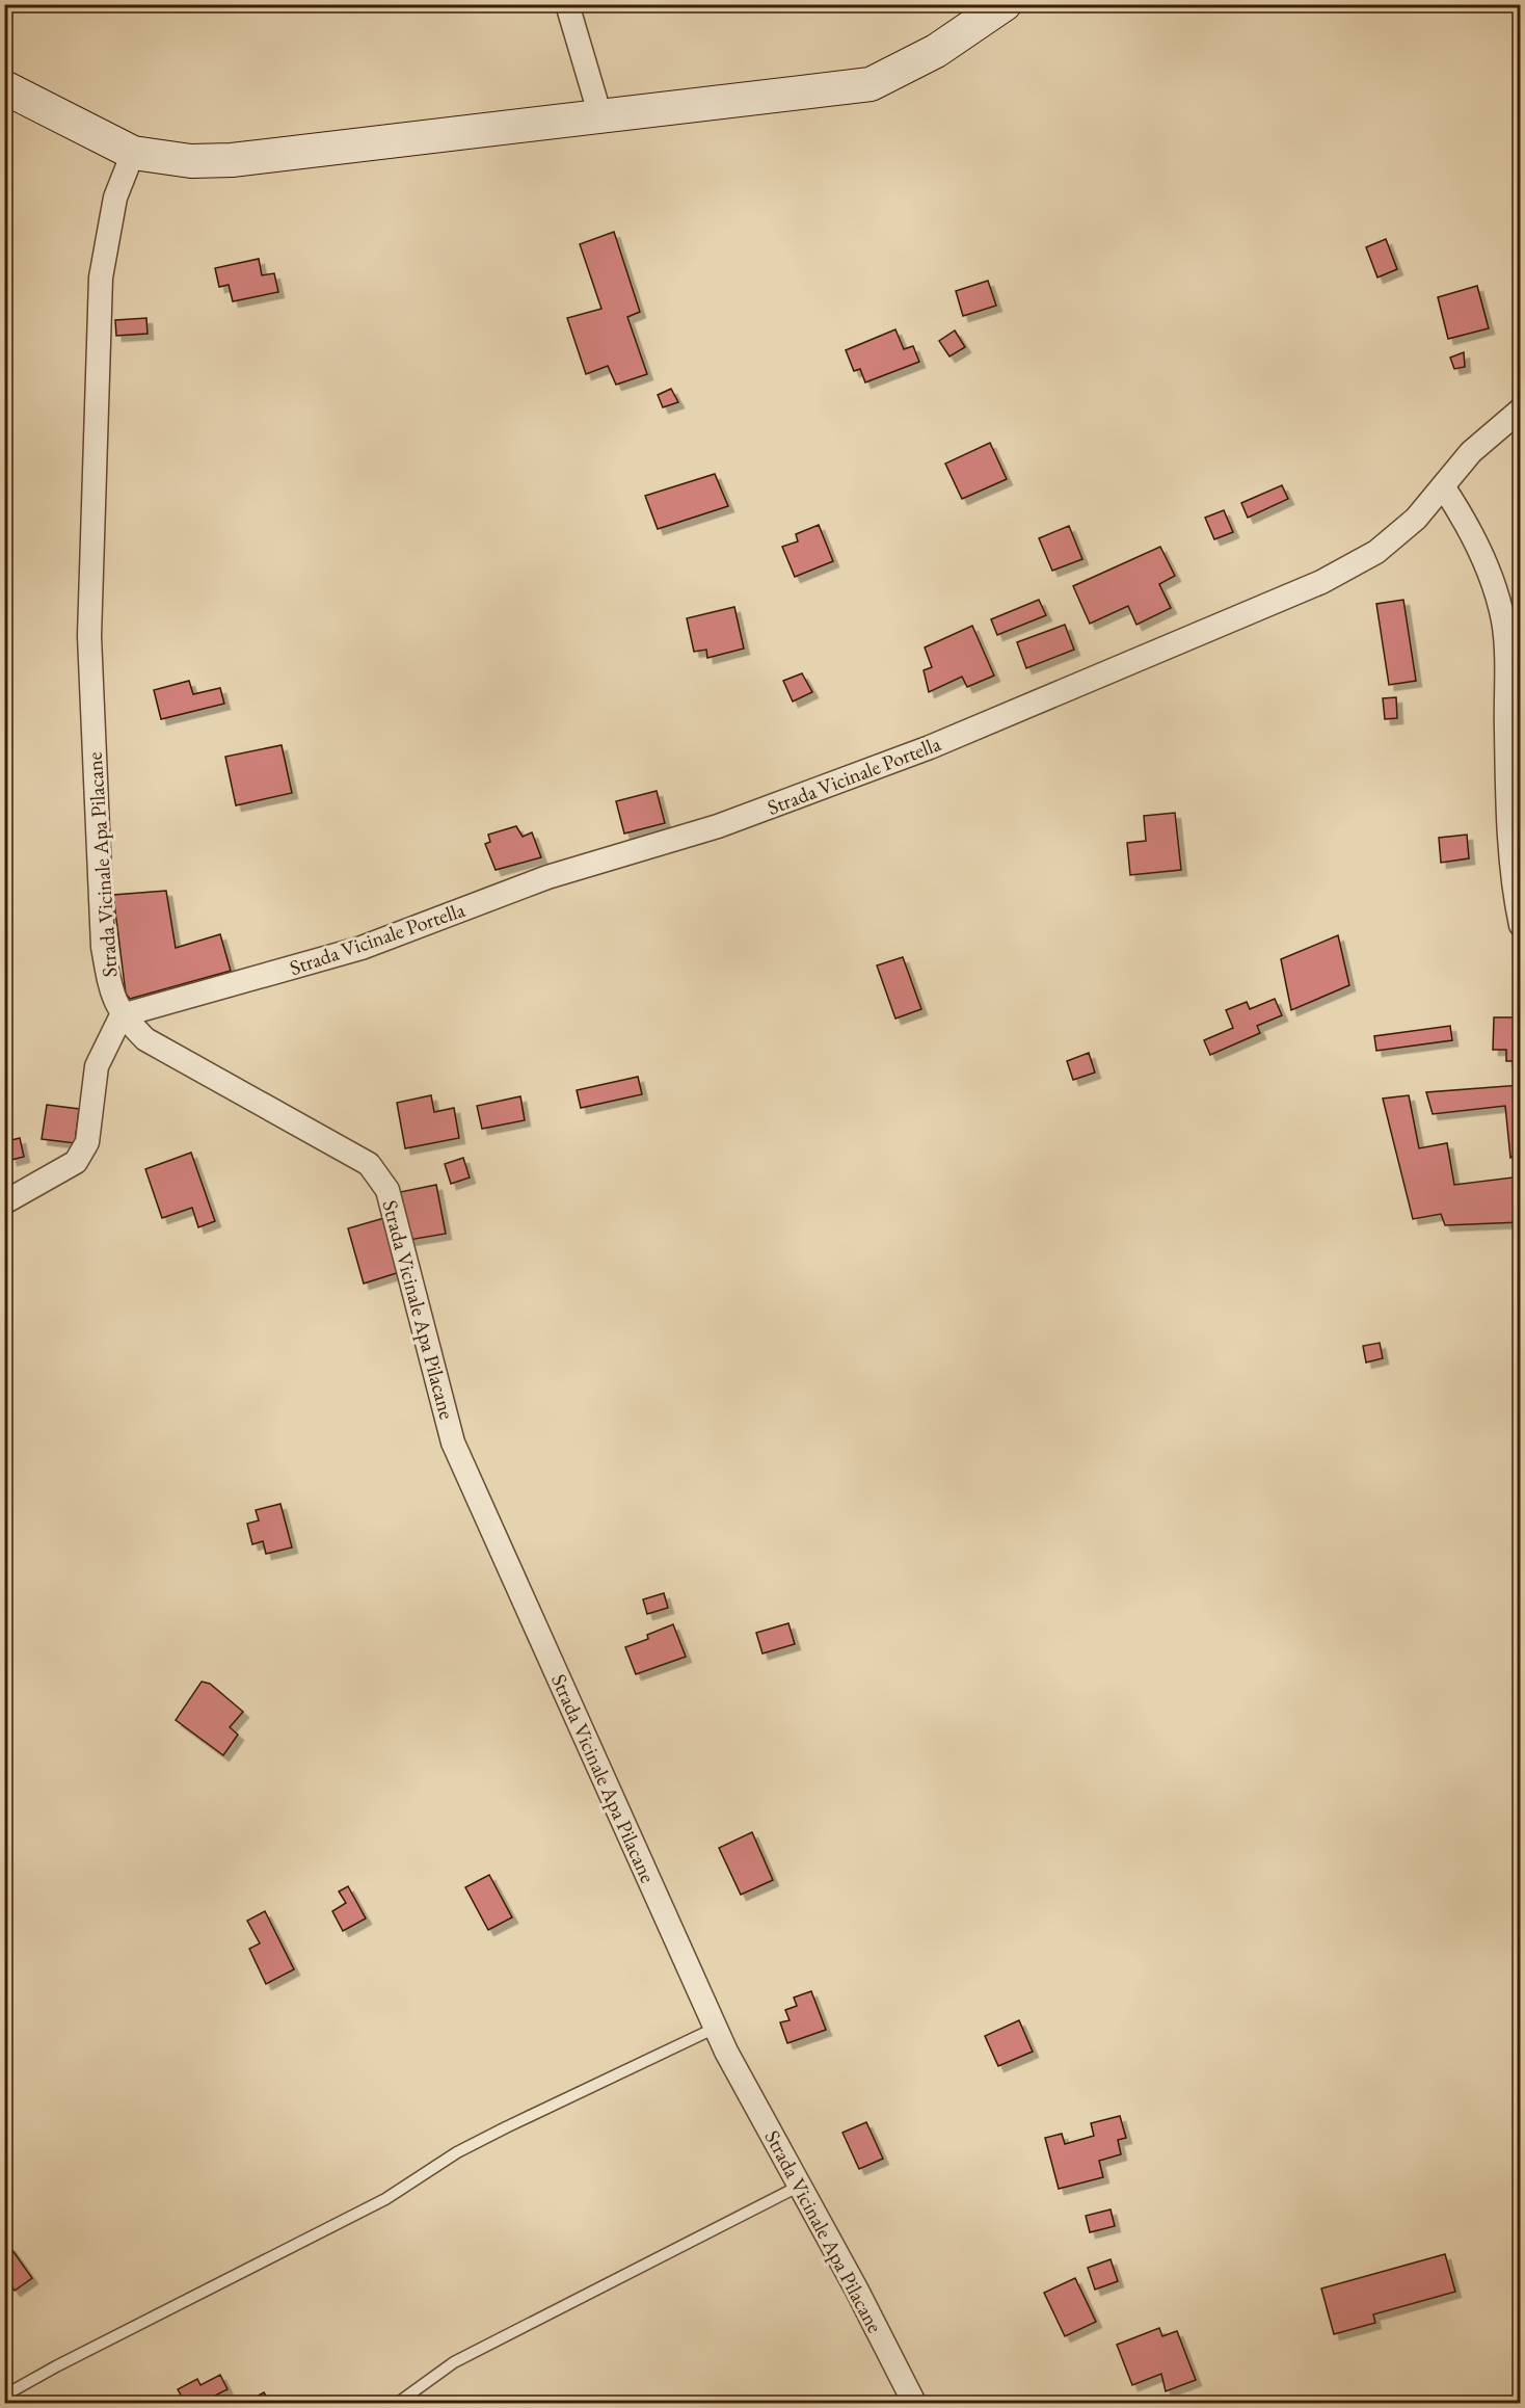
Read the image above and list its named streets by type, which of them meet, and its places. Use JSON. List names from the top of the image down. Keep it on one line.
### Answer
{"streets":{"street":["Strada Vicinale Portella","Strada Vicinale Apa Pilacane"]},"crossings":[["Strada Vicinale Portella","Strada Vicinale Apa Pilacane"]]}
